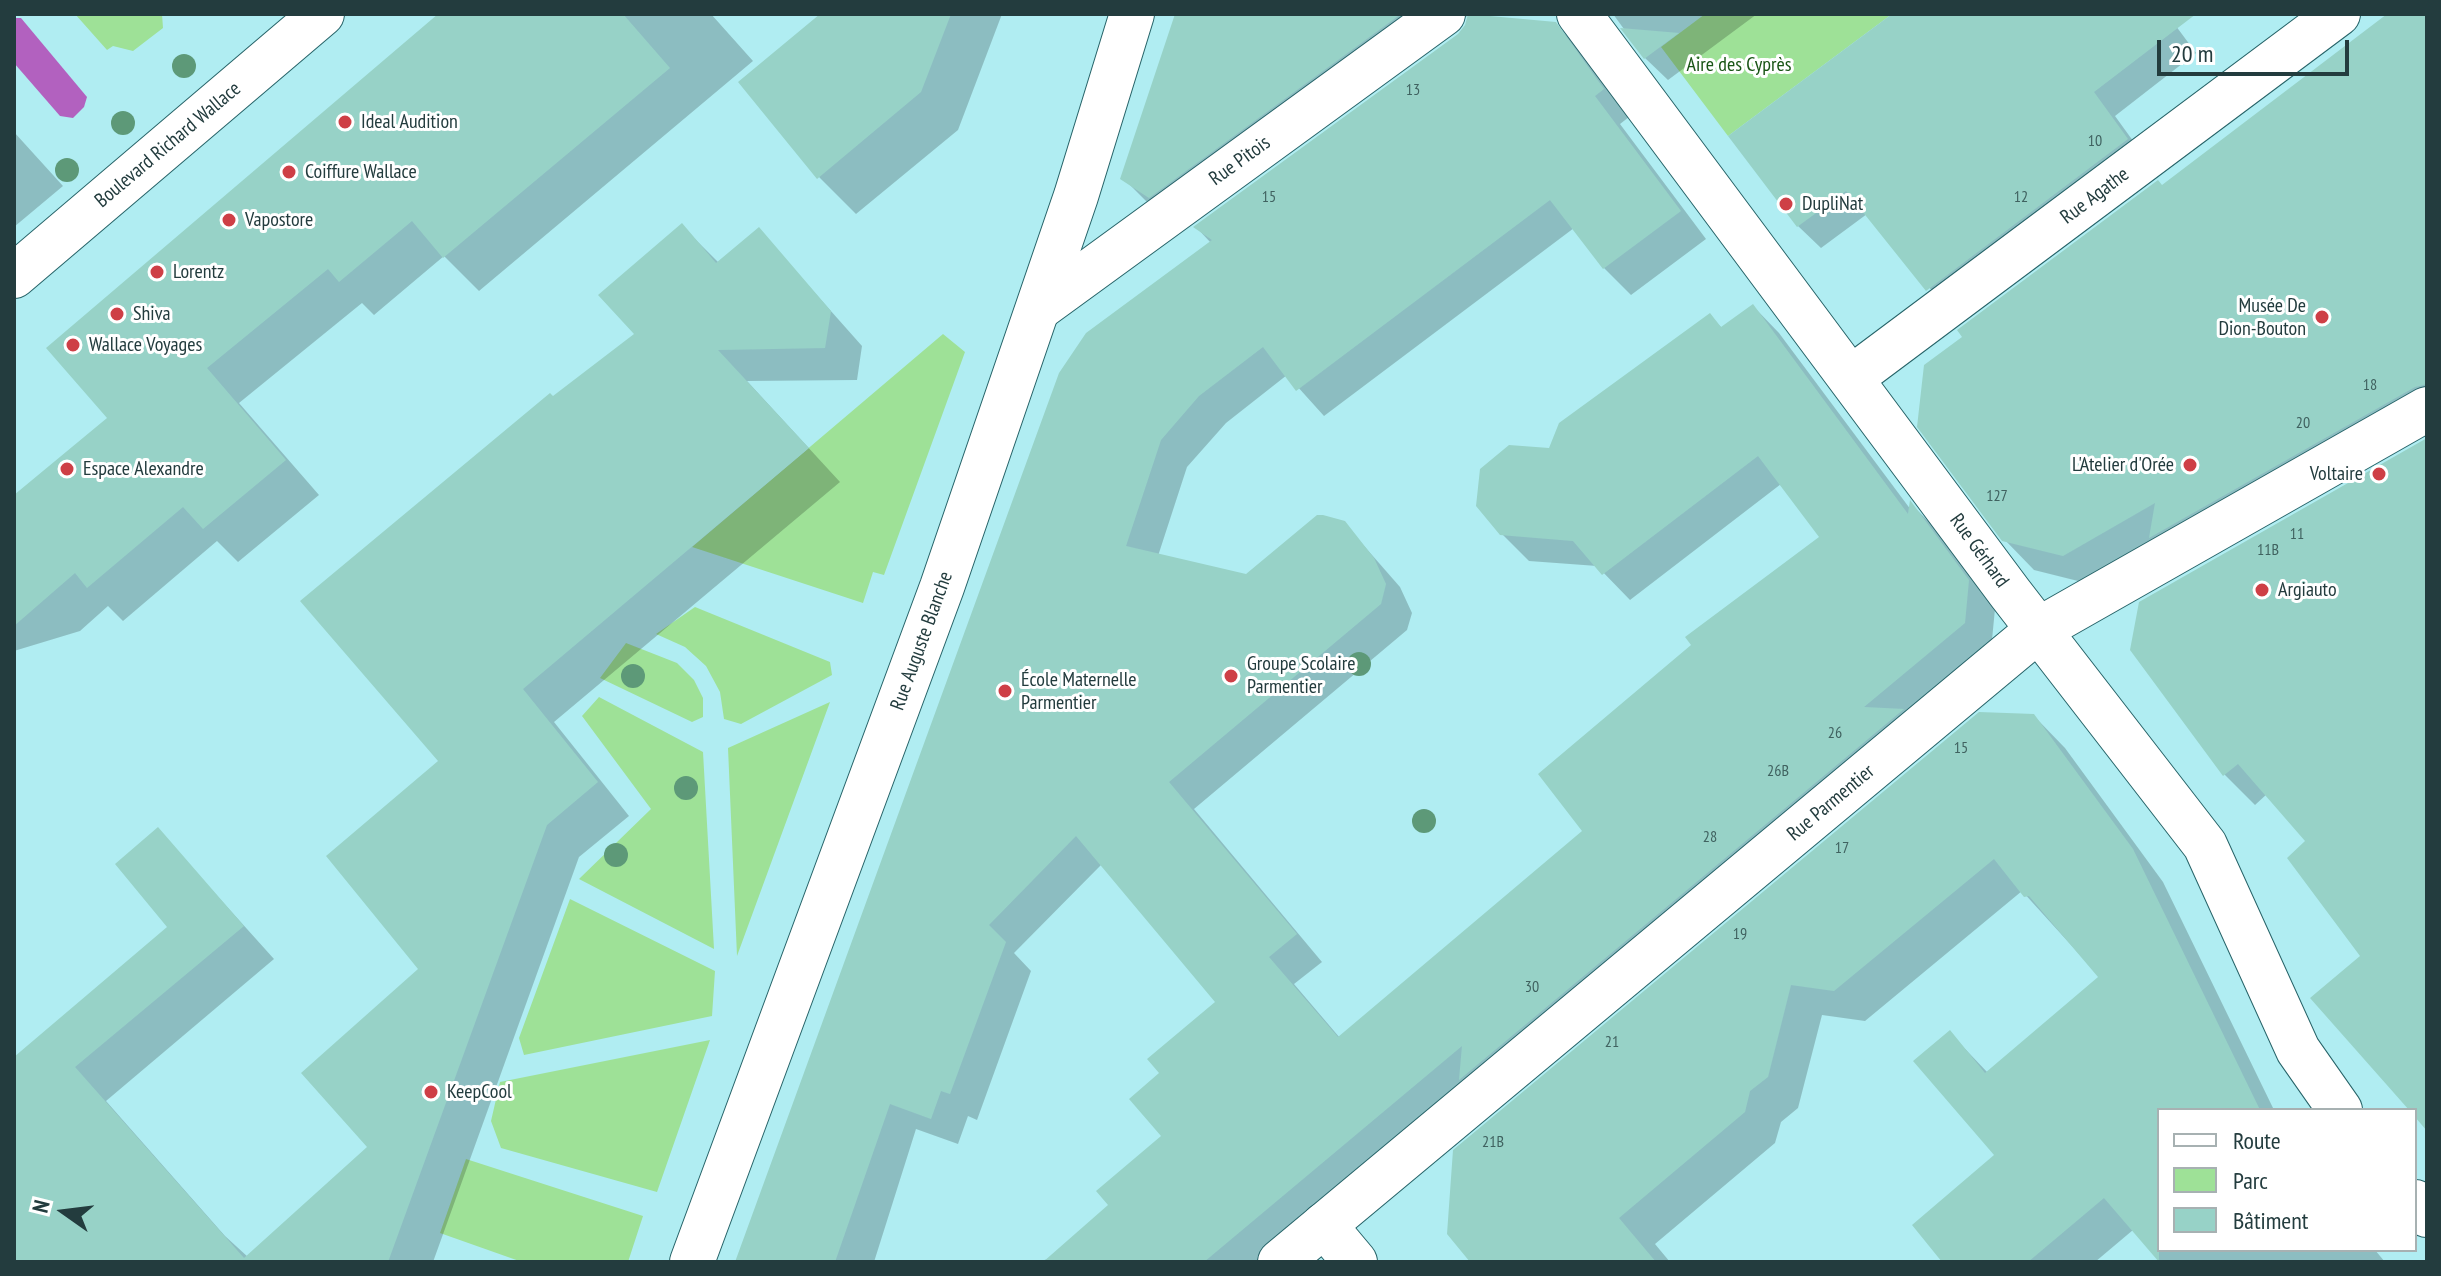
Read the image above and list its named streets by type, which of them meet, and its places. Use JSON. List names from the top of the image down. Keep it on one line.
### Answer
{"streets":{"street":["Boulevard Richard Wallace","Rue Pitois","Rue Agathe","Rue Gérhard","Rue Auguste Blanche","Rue Parmentier"]},"crossings":[["Rue Pitois","Rue Auguste Blanche"],["Rue Agathe","Rue Gérhard"],["Rue Gérhard","Rue Parmentier"]],"parks":["Aire des Cyprès"],"places":["Ideal Audition","Coiffure Wallace","DupliNat","Vapostore","Lorentz","Shiva","Musée De Dion-Bouton","Wallace Voyages","L'Atelier d'Orée","Espace Alexandre","Voltaire","Argiauto","Groupe Scolaire Parmentier","École Maternelle Parmentier","KeepCool"],"house_numbers":["13","10","15","12","18","20","127","11","11B","26","15","26B","28","17","19","30","21","21B"],"legend":["Route","Parc","Bâtiment"],"scale_bar":"20 m","north":"left"}
